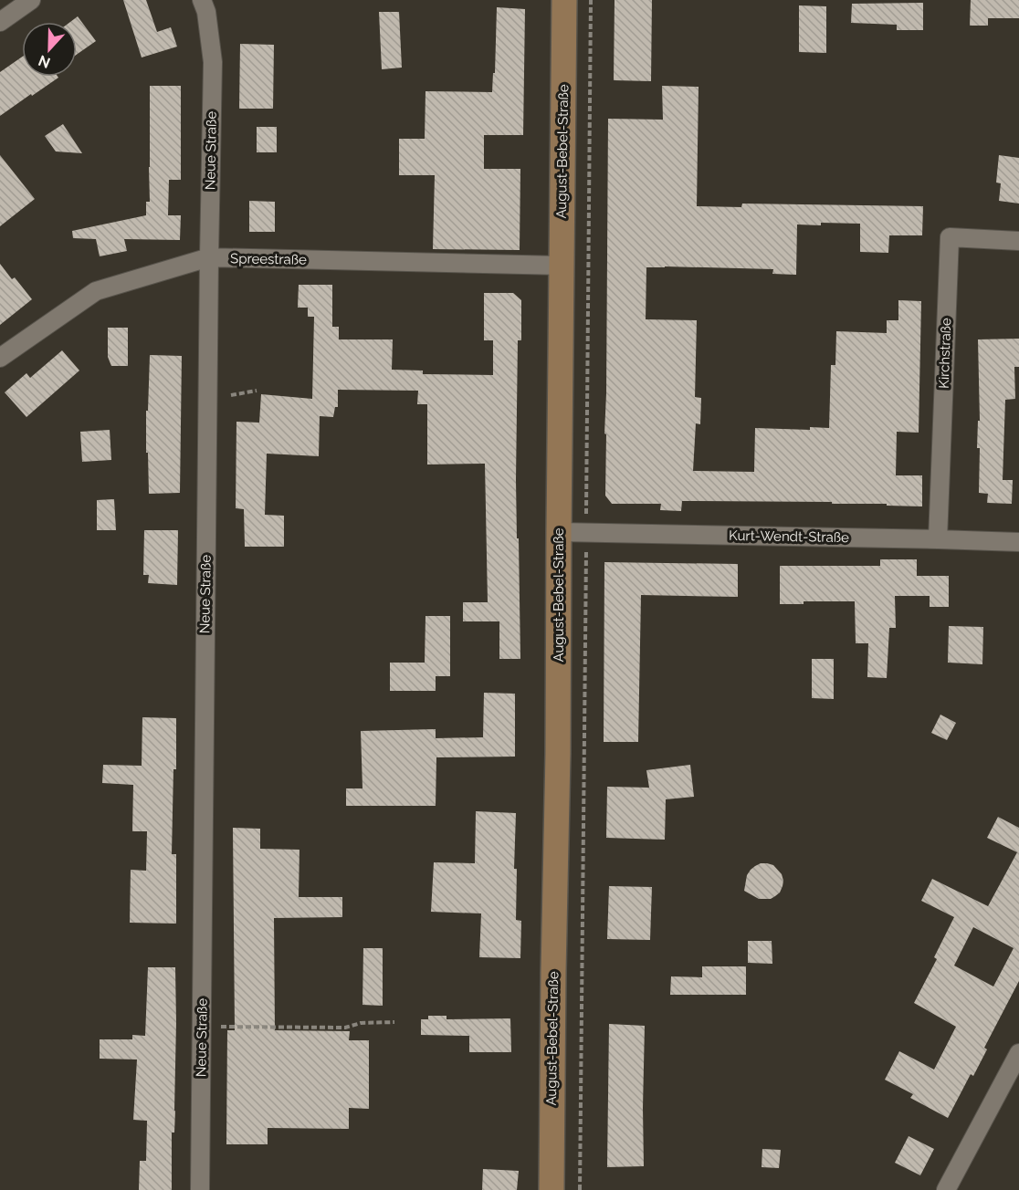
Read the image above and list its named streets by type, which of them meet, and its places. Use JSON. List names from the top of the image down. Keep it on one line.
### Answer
{"streets":{"main road":["August-Bebel-Straße"],"street":["Neue Straße","Spreestraße","Kirchstraße","Kurt-Wendt-Straße"]},"crossings":[["Neue Straße","Spreestraße"],["August-Bebel-Straße","Spreestraße"],["August-Bebel-Straße","Kurt-Wendt-Straße"],["Kirchstraße","Kurt-Wendt-Straße"]],"north":"bottom"}
